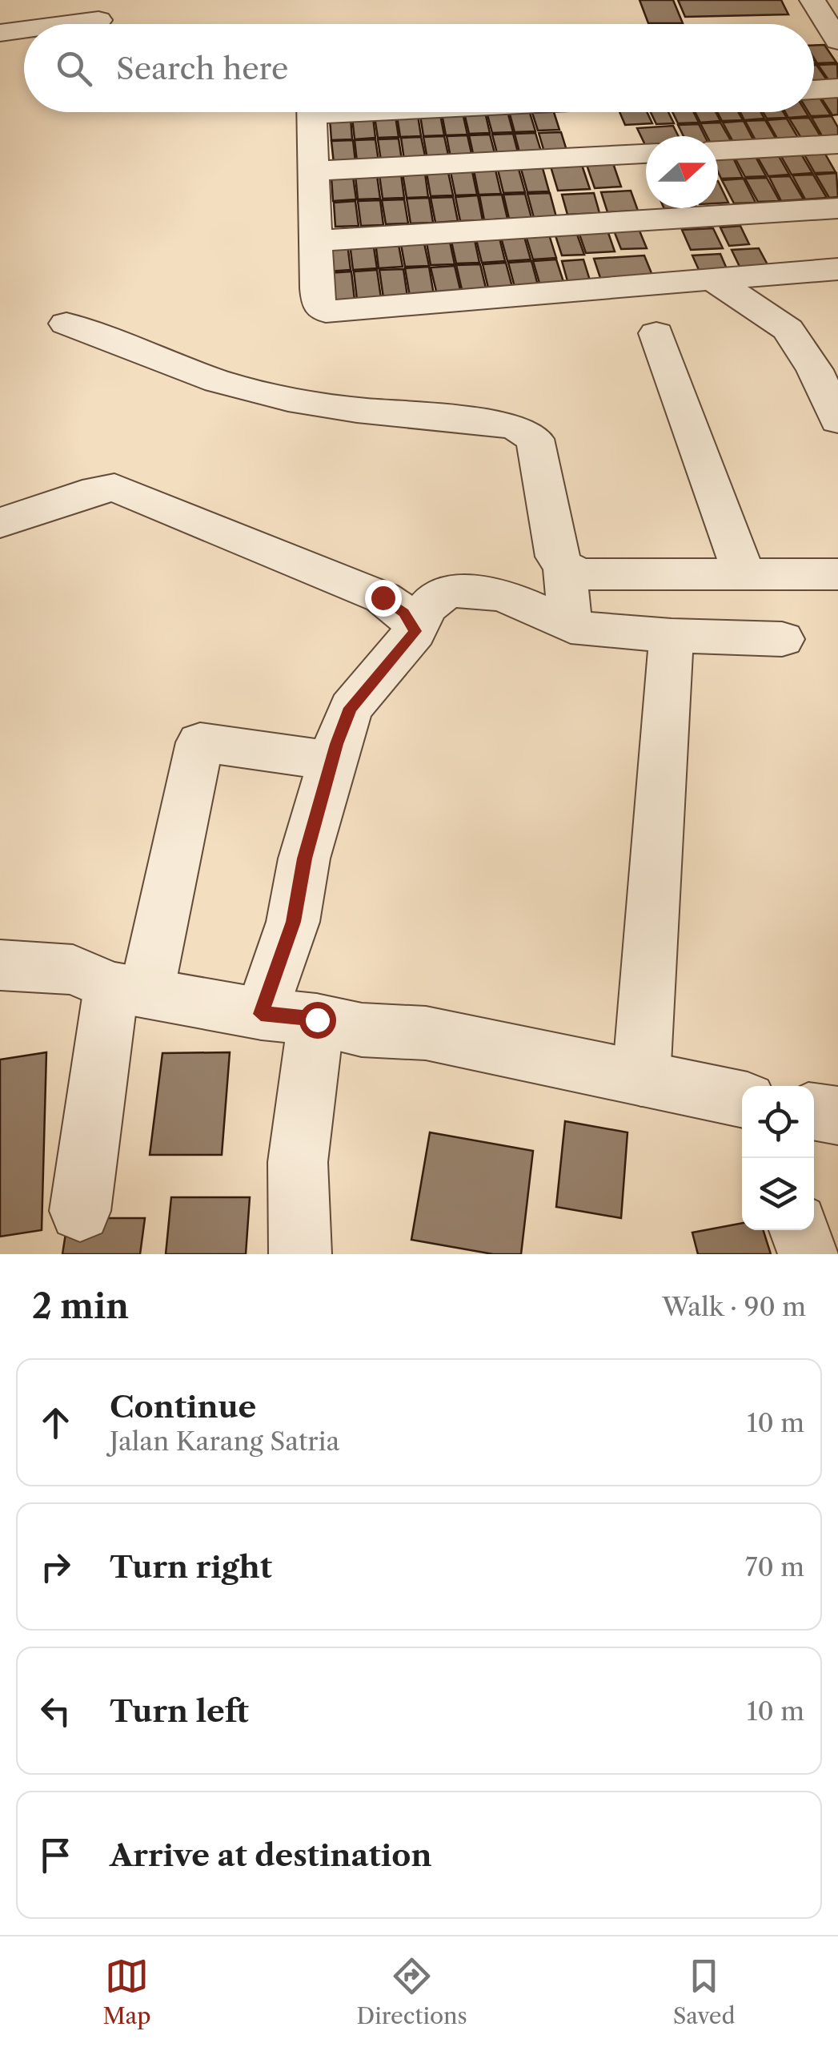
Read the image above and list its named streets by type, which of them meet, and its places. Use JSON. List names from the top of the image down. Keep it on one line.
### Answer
{"north":"right","page":{"search":"Search here","heading":["2 min","Walk · 90 m"],"list":[["Continue","Jalan Karang Satria","10 m"],["Turn right","70 m"],["Turn left","10 m"],"Arrive at destination"],"nav":["Map","Directions","Saved"]}}
